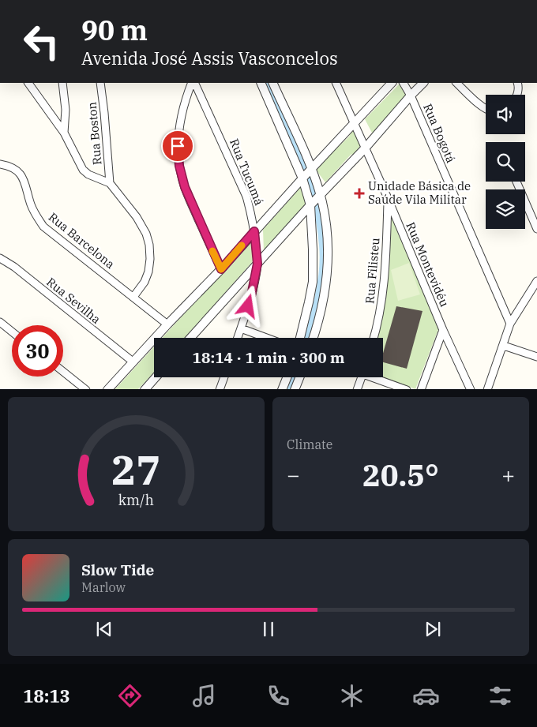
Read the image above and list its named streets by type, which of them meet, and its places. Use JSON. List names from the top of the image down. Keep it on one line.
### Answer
{"streets":{"street":["Rua Boston","Rua Bogotá","Rua Tucumá","Rua Barcelona","Rua Montevidéu","Rua Filisteu","Rua Sevilha"]},"crossings":[["Rua Boston","Rua Barcelona"],["Rua Montevidéu","Rua Filisteu"]],"places":{"health":["Unidade Básica de Saúde Vila Militar"]},"page":{"turn":["90 m","Avenida José Assis Vasconcelos"],"limit":"30","trip":"18:14 · 1 min · 300 m","tile":"Climate","heat":["−","20.5°","+"],"song":["Slow Tide","Marlow"],"tabs":"18:13","gauge":["27","km/h"]}}
